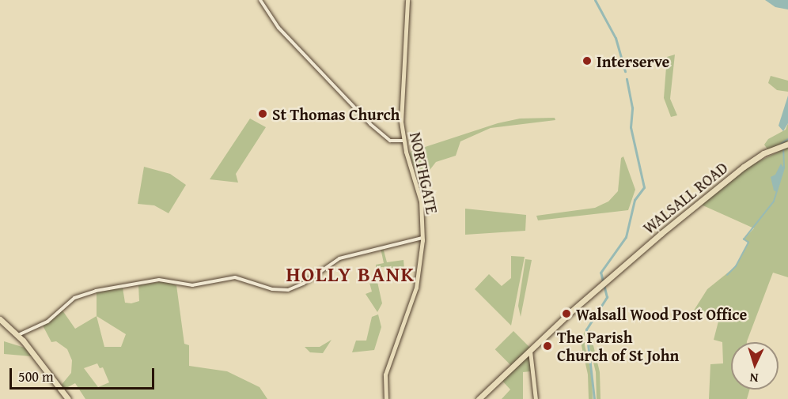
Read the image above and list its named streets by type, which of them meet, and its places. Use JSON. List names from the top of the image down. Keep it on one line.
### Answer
{"streets":{"highway":["WALSALL ROAD"],"main road":["NORTHGATE"]},"districts":["HOLLY BANK"],"places":["Interserve","St Thomas Church","Walsall Wood Post Office","The Parish Church of St John"],"scale_bar":"500 m","north":"bottom"}
